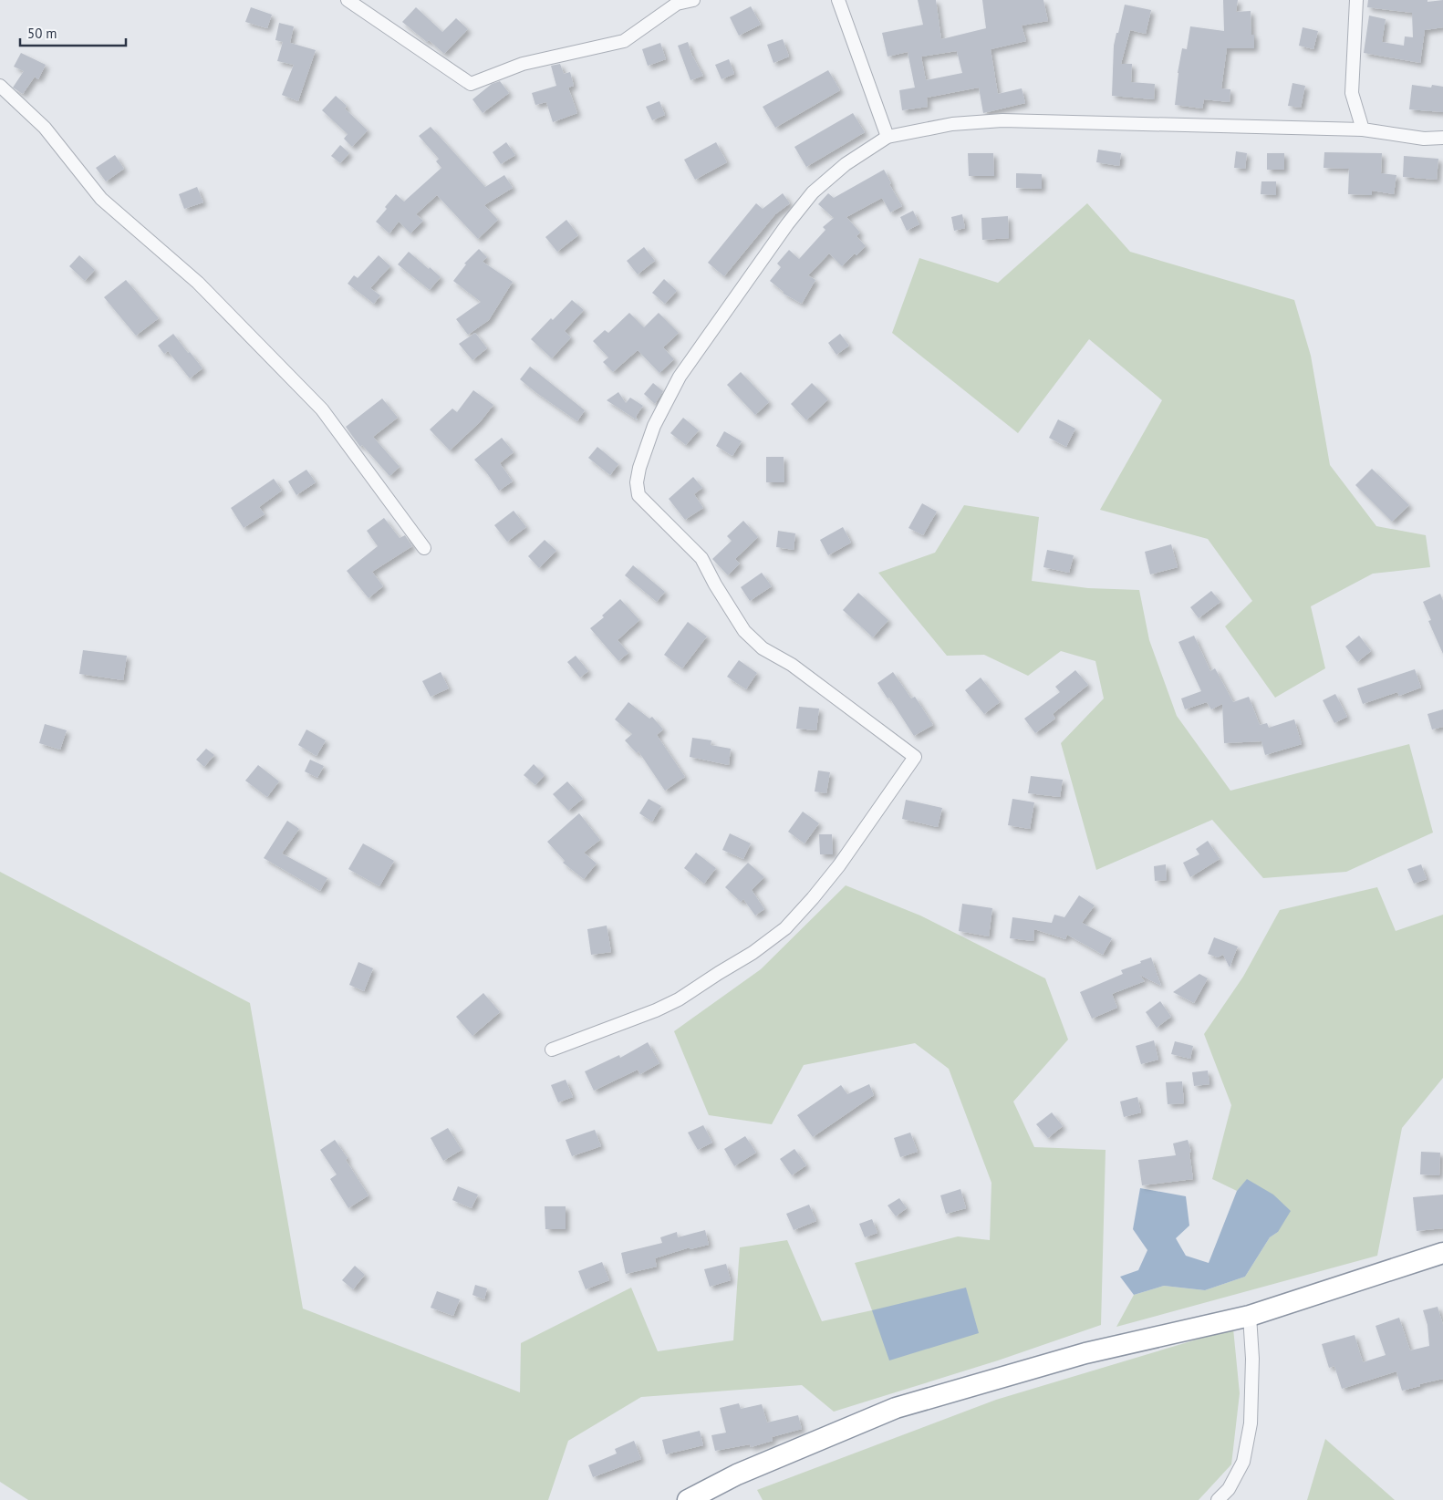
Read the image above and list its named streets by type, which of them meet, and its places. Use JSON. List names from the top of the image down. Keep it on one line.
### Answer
{"scale_bar":"50 m"}
